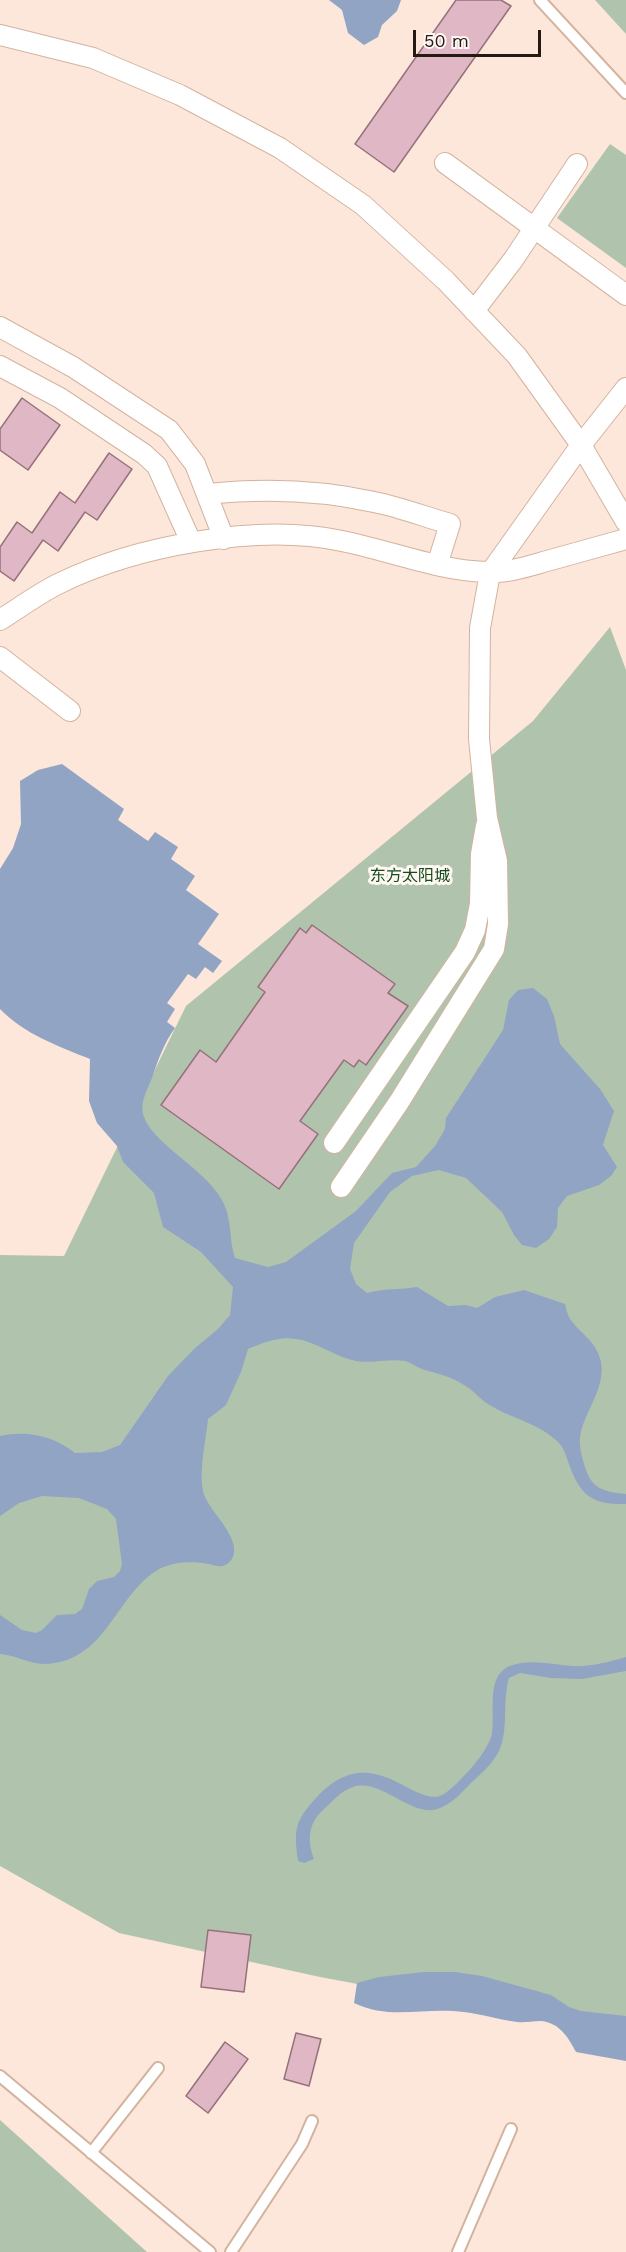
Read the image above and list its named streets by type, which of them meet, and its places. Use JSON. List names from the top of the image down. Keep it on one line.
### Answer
{"districts":["东方太阳城"],"scale_bar":"50 m"}
